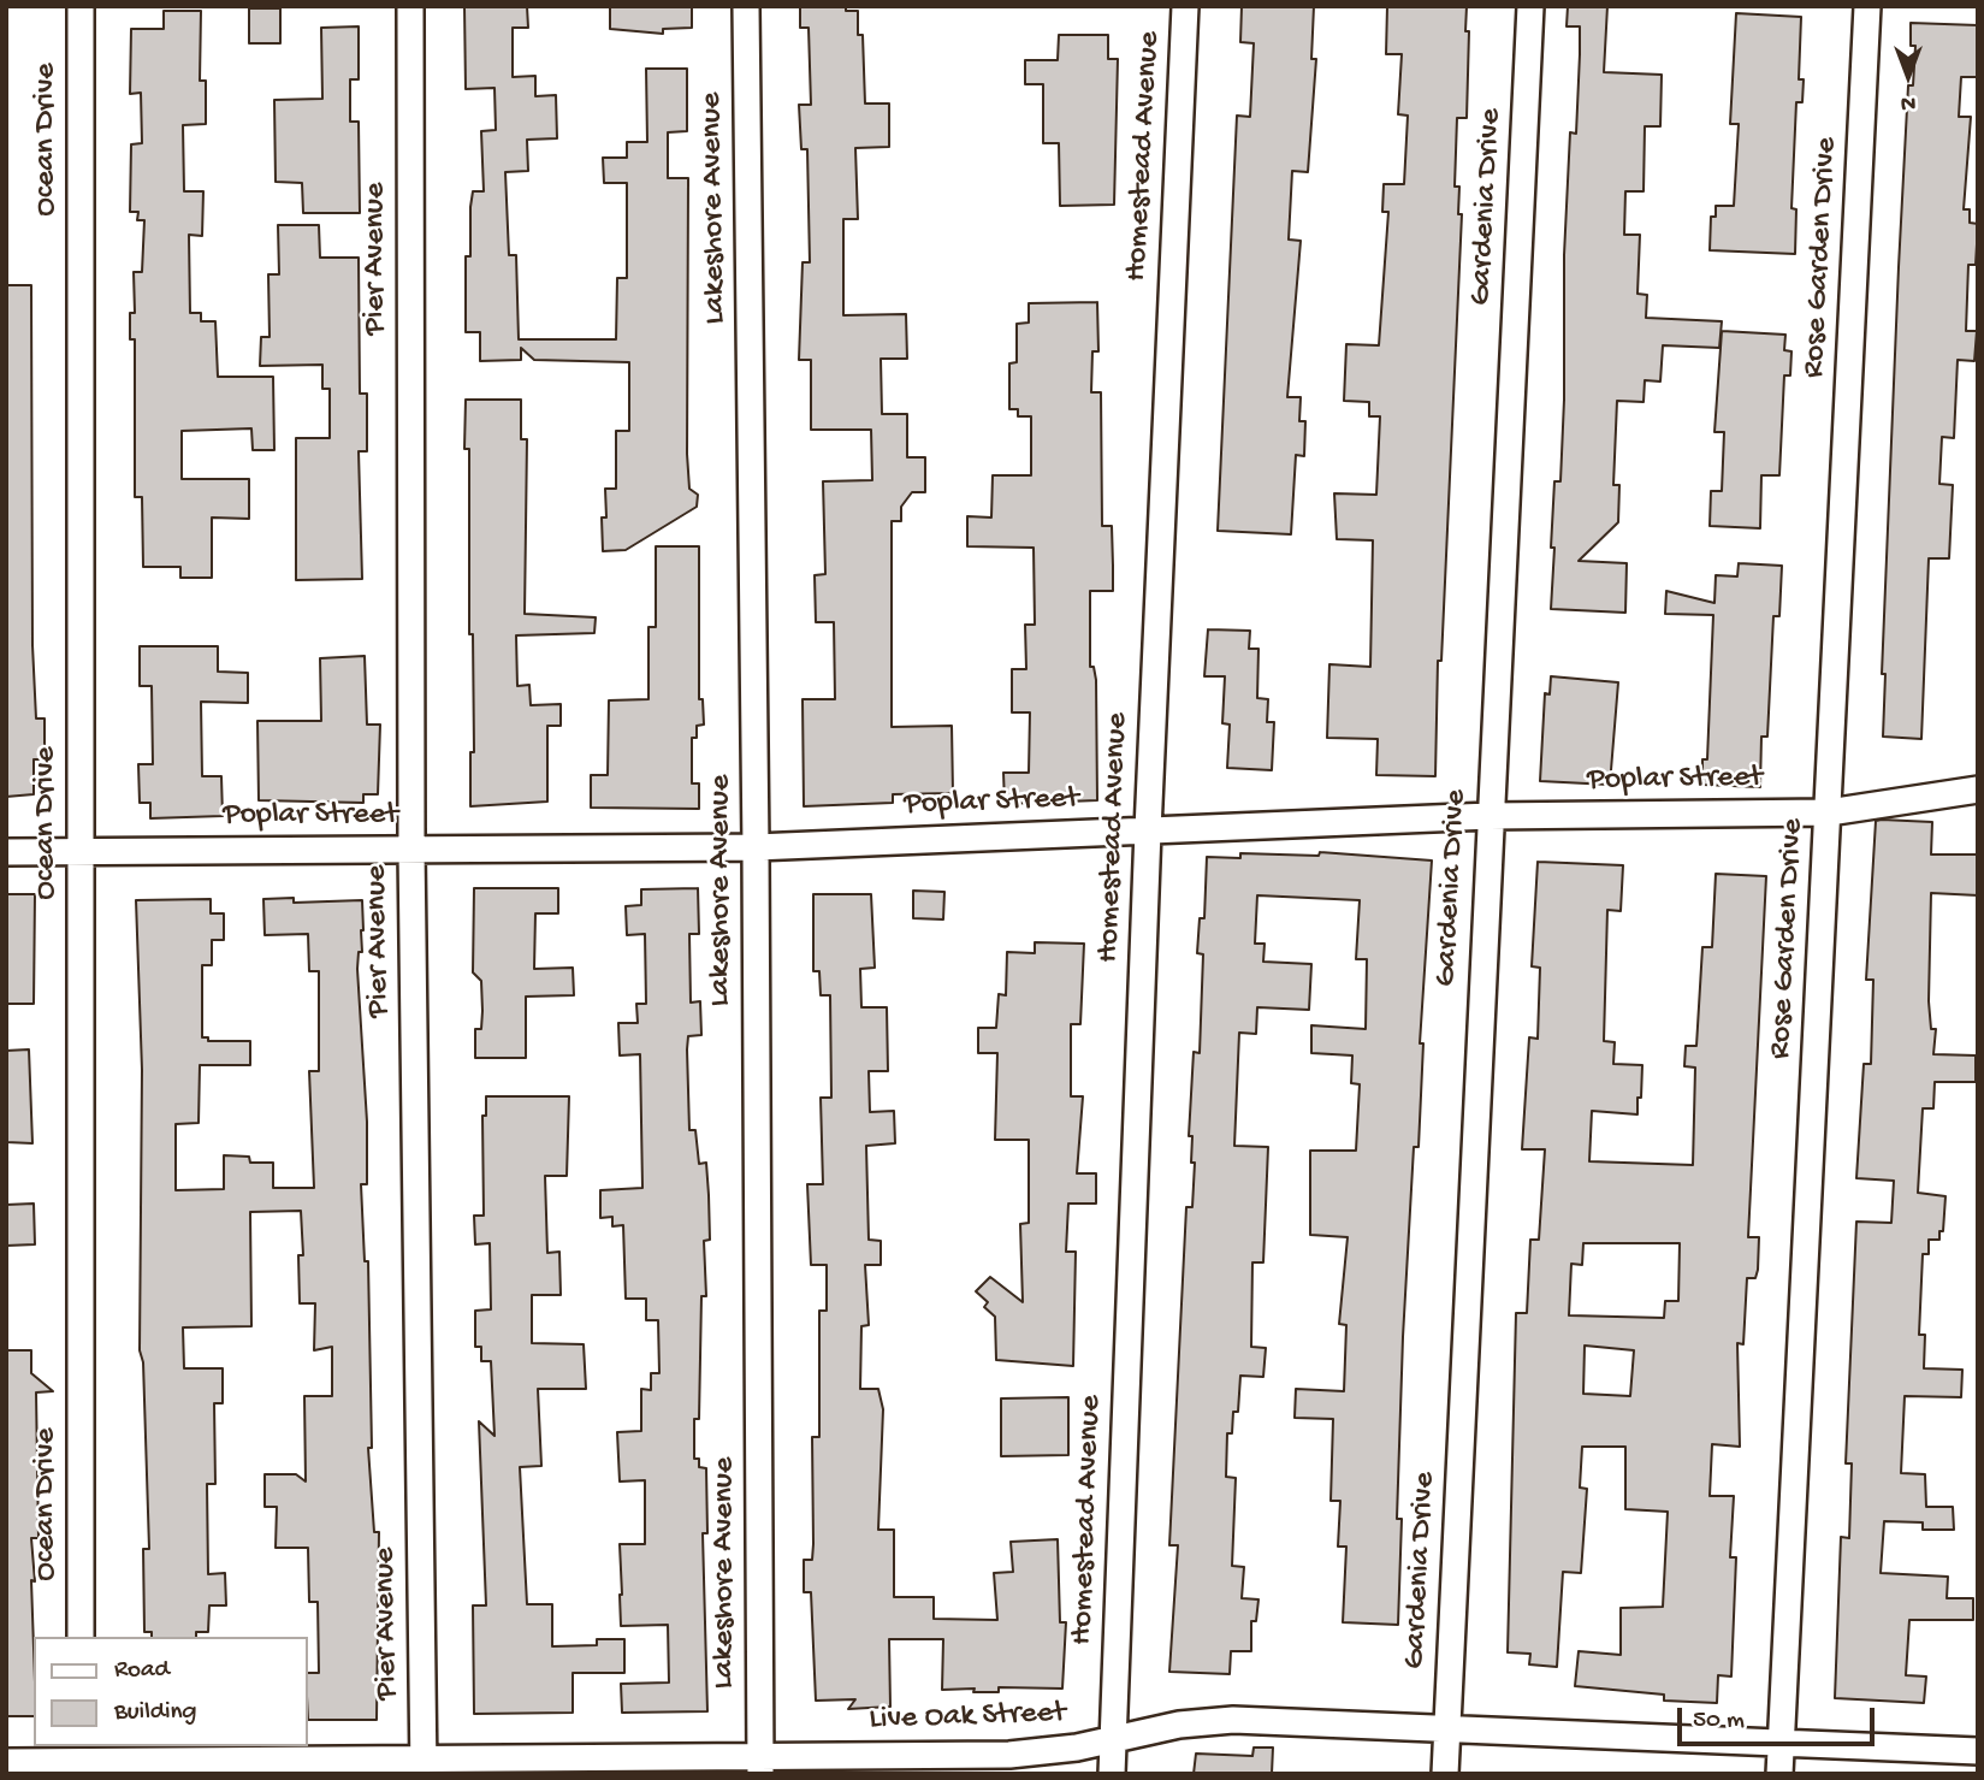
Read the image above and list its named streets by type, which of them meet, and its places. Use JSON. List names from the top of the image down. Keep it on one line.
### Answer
{"streets":{"street":["Ocean Drive","Homestead Avenue","Gardenia Drive","Lakeshore Avenue","Rose Garden Drive","Pier Avenue","Poplar Street","Live Oak Street"]},"crossings":[["Ocean Drive","Poplar Street"],["Homestead Avenue","Poplar Street"],["Homestead Avenue","Live Oak Street"],["Gardenia Drive","Poplar Street"],["Gardenia Drive","Live Oak Street"],["Lakeshore Avenue","Poplar Street"],["Lakeshore Avenue","Live Oak Street"],["Rose Garden Drive","Poplar Street"],["Rose Garden Drive","Live Oak Street"],["Pier Avenue","Poplar Street"],["Pier Avenue","Live Oak Street"]],"legend":["Road","Building"],"scale_bar":"50 m","north":"bottom"}
